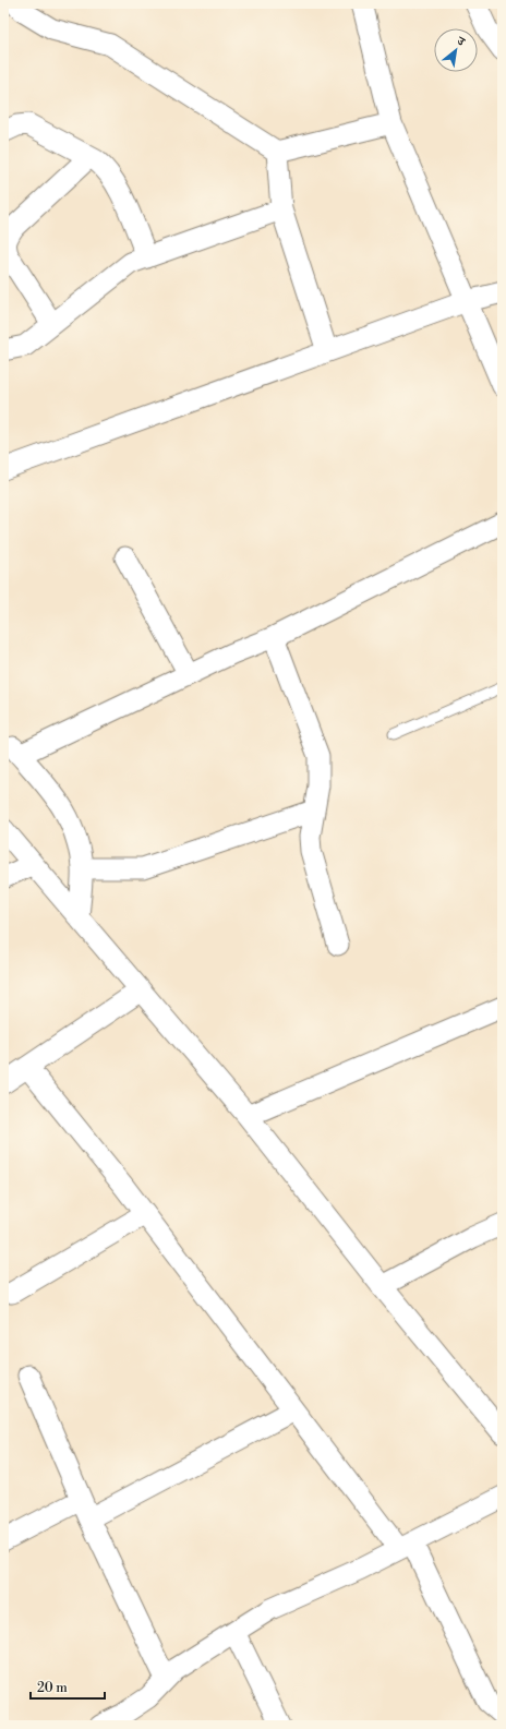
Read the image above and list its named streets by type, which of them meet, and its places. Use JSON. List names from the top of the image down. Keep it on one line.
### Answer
{"scale_bar":"20 m","north":"top right"}
